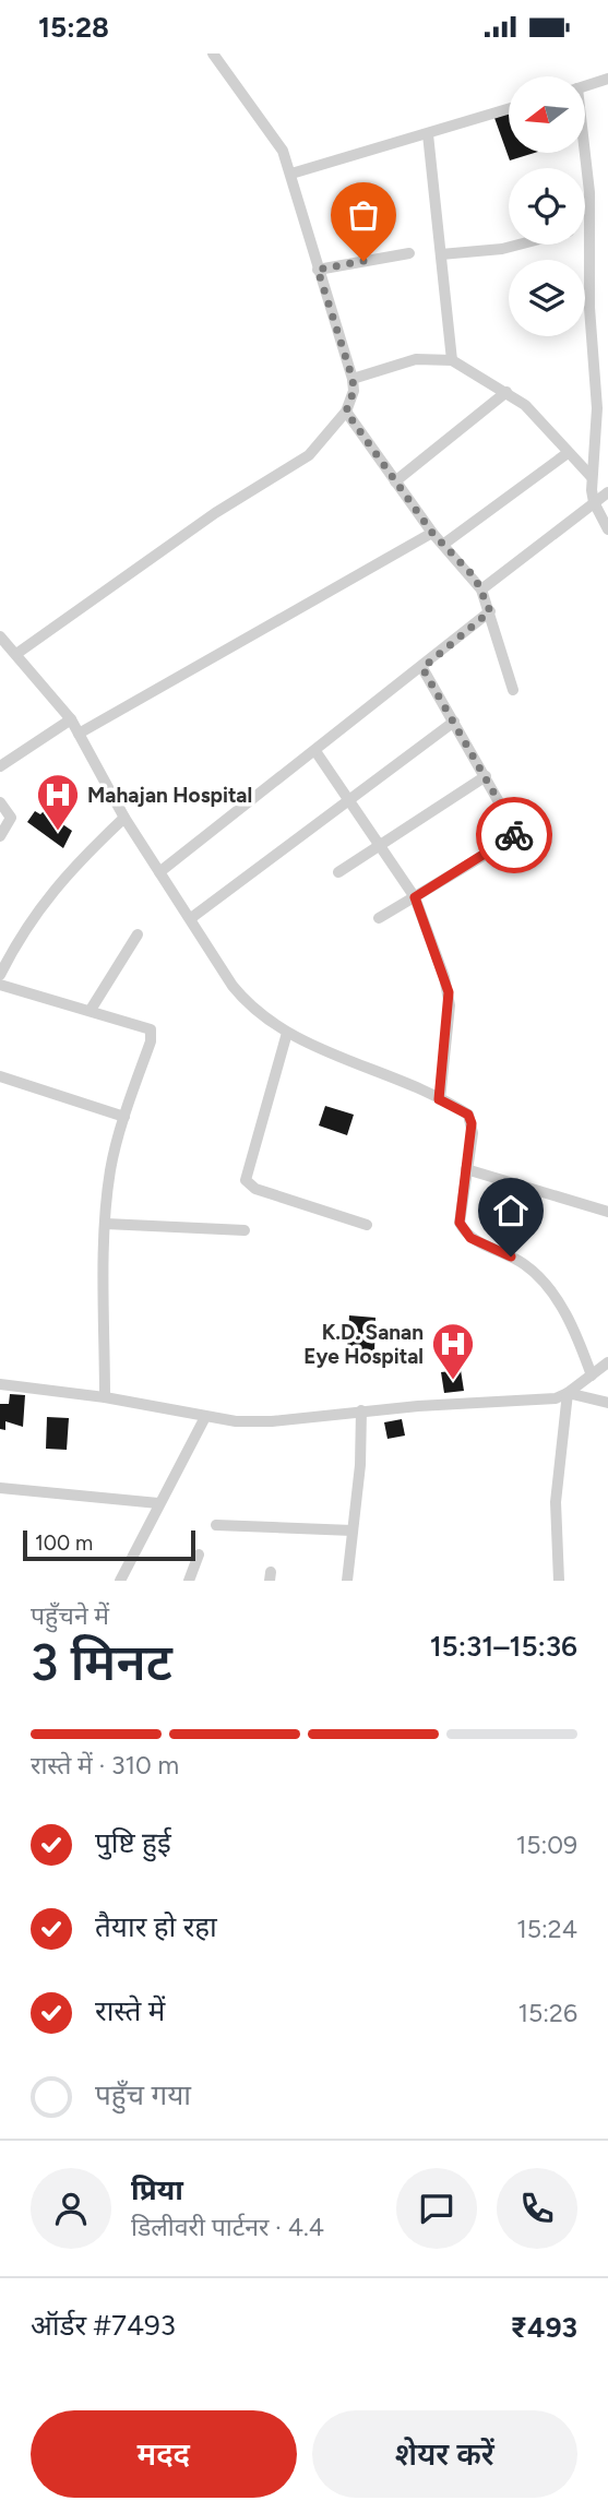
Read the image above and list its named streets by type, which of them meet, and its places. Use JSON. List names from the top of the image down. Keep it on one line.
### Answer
{"places":{"hospital":["Mahajan Hospital","K.D. Sanan Eye Hospital"]},"scale_bar":"100 m","north":"left","page":{"status":"15:28","scale":"100 m","heading":["3 मिनट","पहुँचने में","15:31–15:36"],"panel":["प्रिया","डिलीवरी पार्टनर · 4.4","ऑर्डर #7493","₹493"],"bar":"रास्ते में · 310 m","list":[["पुष्टि हुई","15:09"],["तैयार हो रहा","15:24"],["रास्ते में","15:26"],"पहुँच गया"],"buttons":["मदद","शेयर करें"]}}
